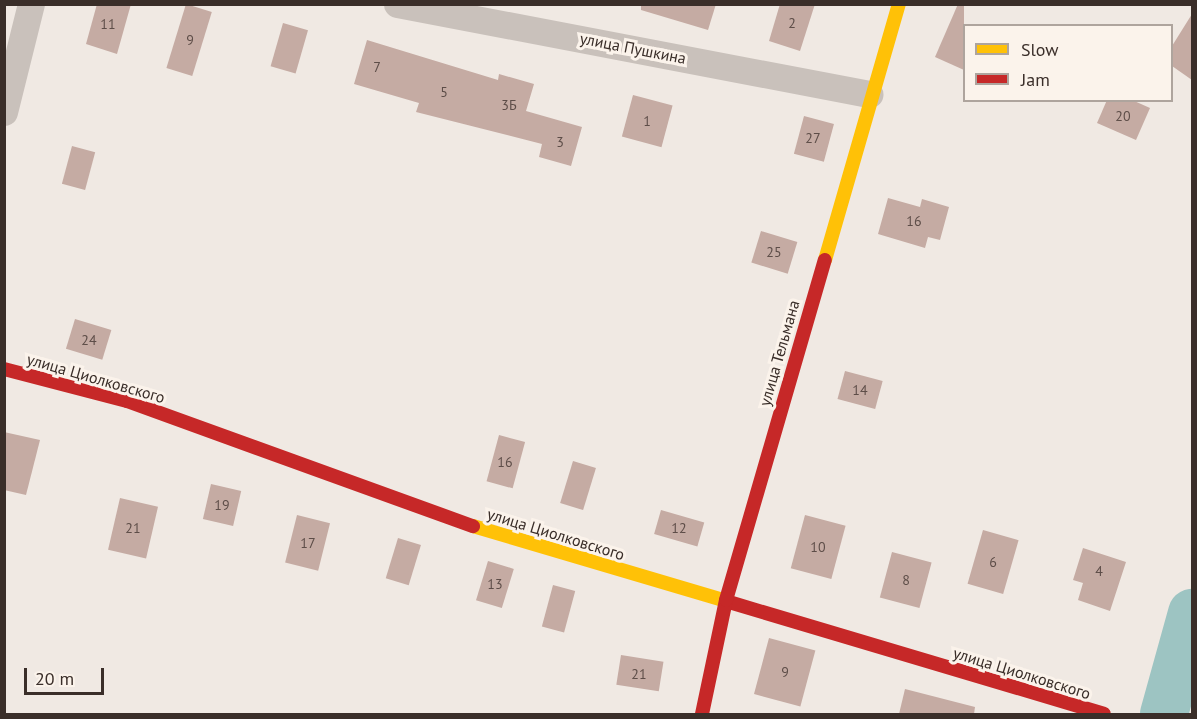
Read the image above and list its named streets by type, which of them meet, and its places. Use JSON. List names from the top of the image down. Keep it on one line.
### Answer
{"streets":{"street":["улица Пушкина","улица Тельмана","улица Циолковского"]},"crossings":[["улица Пушкина","улица Тельмана"],["улица Тельмана","улица Циолковского"]],"house_numbers":["2","11","9","7","5","3Б","20","1","27","3","16","25","24","14","16","19","21","12","17","10","6","4","8","13","9","21"],"legend":["Slow","Jam"],"scale_bar":"20 m"}
